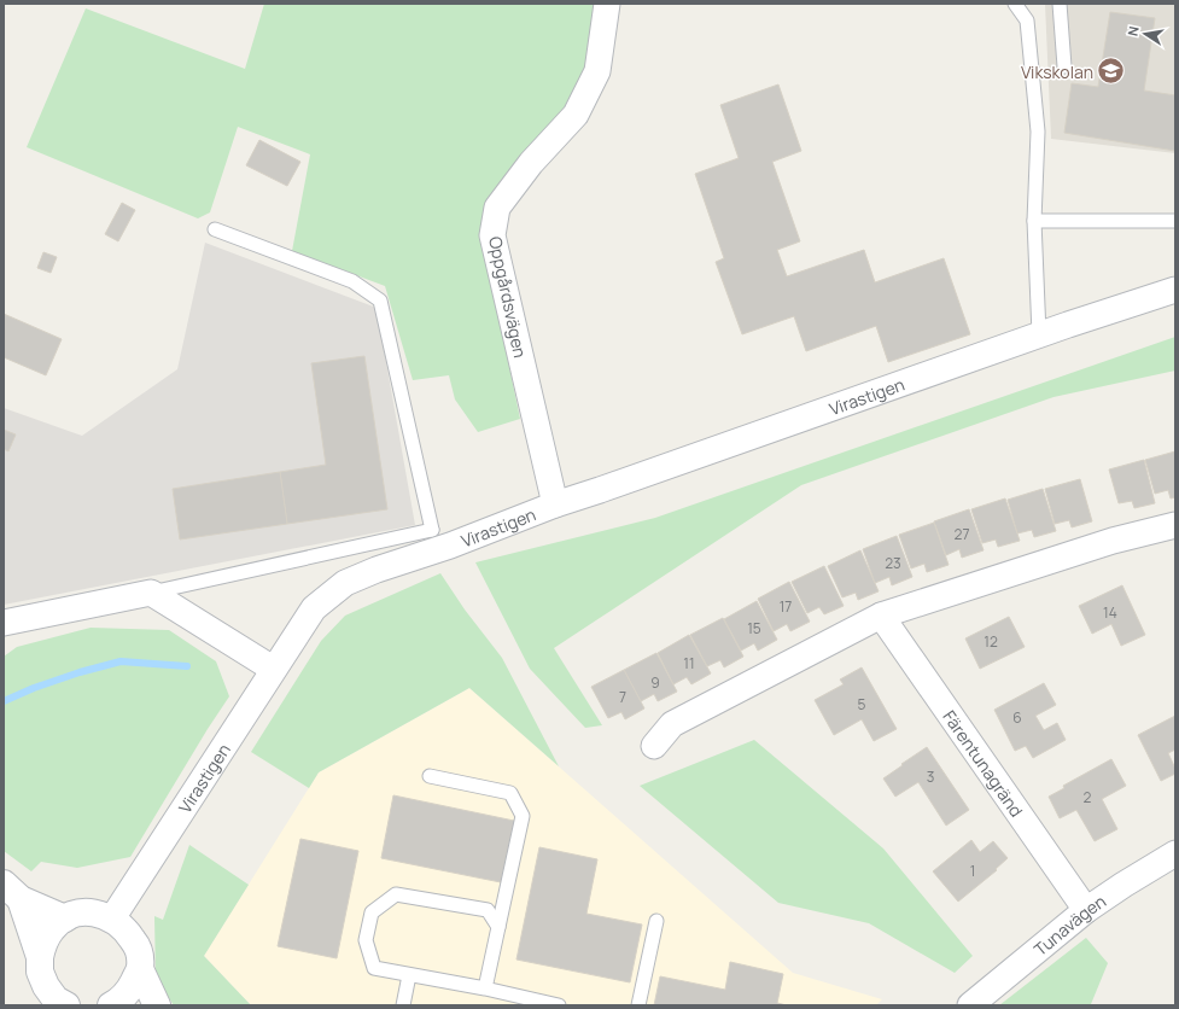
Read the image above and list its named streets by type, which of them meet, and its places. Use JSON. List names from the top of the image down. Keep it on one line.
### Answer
{"streets":{"street":["Oppgårdsvägen","Virastigen","Färentunagränd","Tunavägen"]},"crossings":[["Oppgårdsvägen","Virastigen"],["Färentunagränd","Tunavägen"]],"places":{"school or university":["Vikskolan"]},"house_numbers":["27","23","17","14","15","12","11","9","7","5","6","3","2","1"],"north":"left"}
